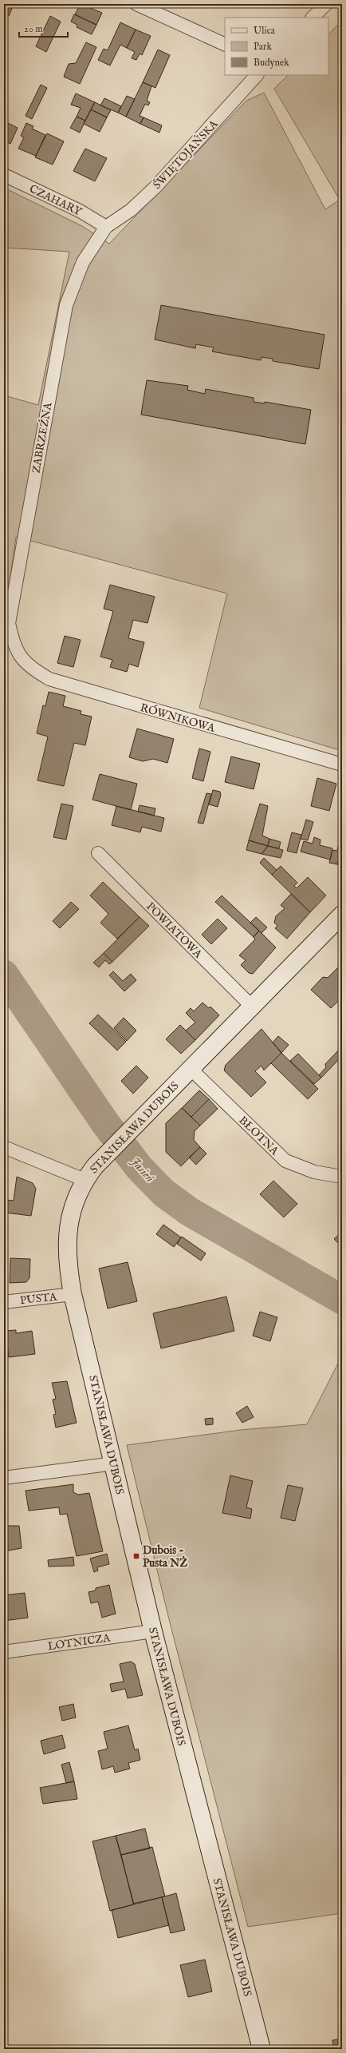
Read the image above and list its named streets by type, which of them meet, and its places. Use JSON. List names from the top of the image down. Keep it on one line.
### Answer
{"streets":{"street":["ŚWIĘTOJAŃSKA","CZAHARY","ZABRZEŹNA","RÓWNIKOWA","POWIATOWA","STANISŁAWA DUBOIS","BŁOTNA","PUSTA","LOTNICZA"]},"crossings":[["ŚWIĘTOJAŃSKA","CZAHARY"],["ŚWIĘTOJAŃSKA","ZABRZEŹNA"],["CZAHARY","ZABRZEŹNA"],["ZABRZEŹNA","RÓWNIKOWA"],["POWIATOWA","STANISŁAWA DUBOIS"],["STANISŁAWA DUBOIS","BŁOTNA"],["STANISŁAWA DUBOIS","PUSTA"],["STANISŁAWA DUBOIS","LOTNICZA"]],"water":["Jasień"],"places":{"transit":["Dubois - Pusta NŻ"]},"legend":["Ulica","Park","Budynek"],"scale_bar":"20 m"}
